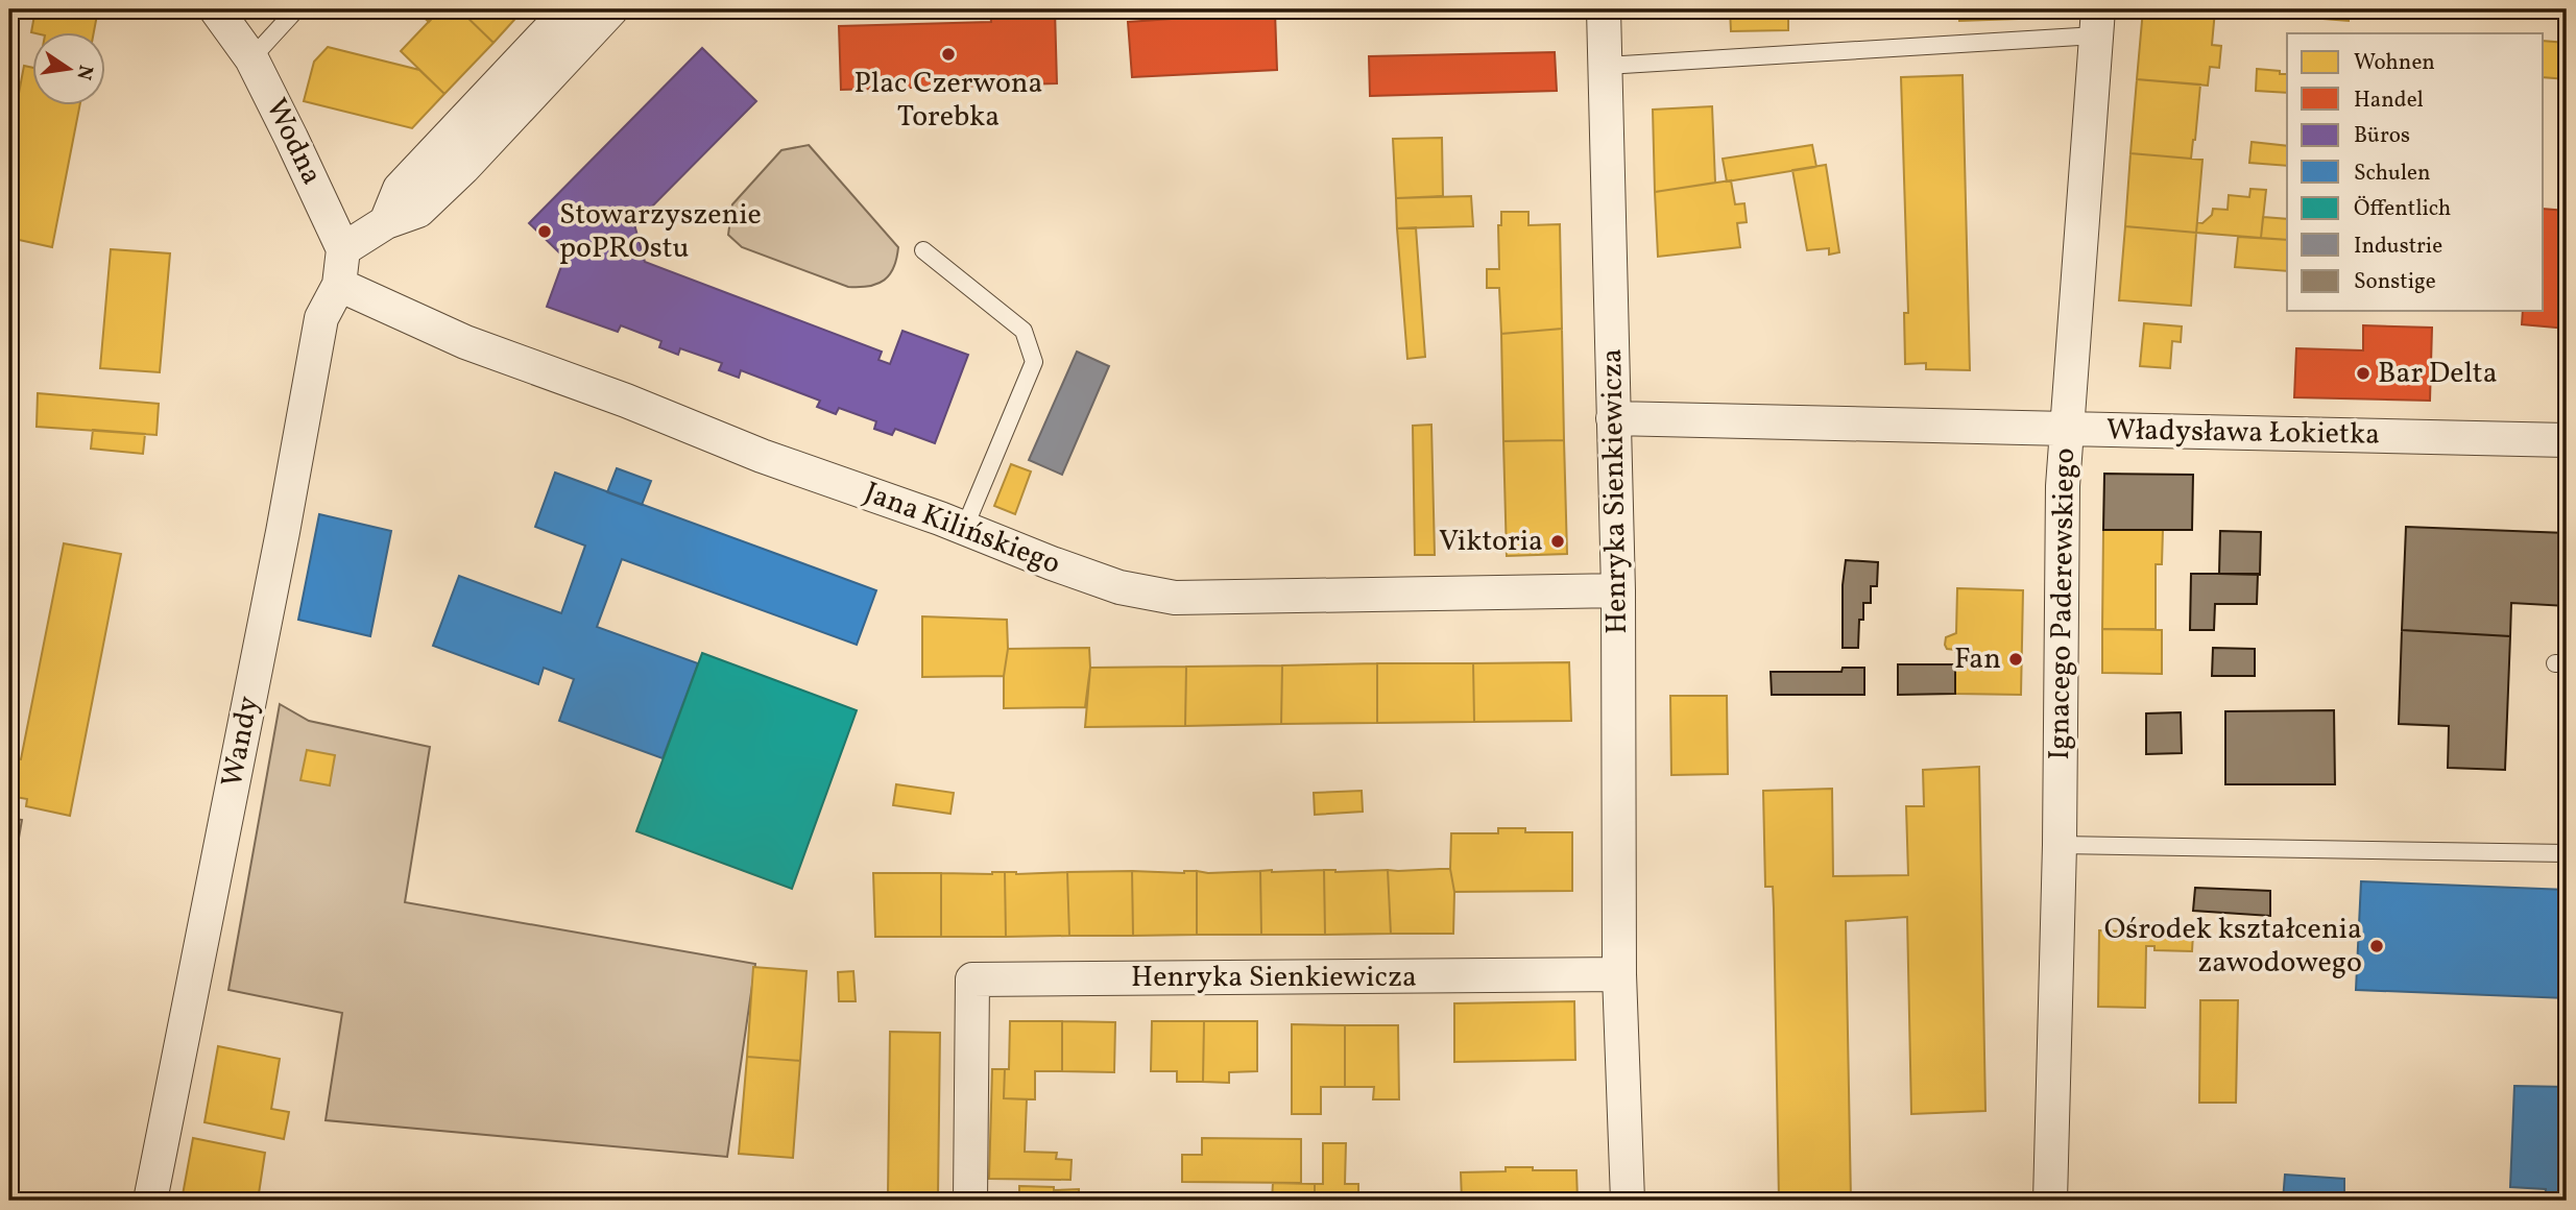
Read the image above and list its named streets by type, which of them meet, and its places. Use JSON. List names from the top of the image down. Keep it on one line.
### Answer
{"streets":{"street":["Wodna","Władysława Łokietka","Henryka Sienkiewicza","Jana Kilińskiego","Ignacego Paderewskiego","Wandy"]},"crossings":[["Wodna","Jana Kilińskiego"],["Wodna","Wandy"],["Władysława Łokietka","Henryka Sienkiewicza"],["Władysława Łokietka","Ignacego Paderewskiego"],["Henryka Sienkiewicza","Jana Kilińskiego"],["Jana Kilińskiego","Wandy"]],"places":["Plac Czerwona Torebka","Stowarzyszenie poPROstu","Bar Delta","Viktoria","Fan","Ośrodek kształcenia zawodowego"],"legend":["Wohnen","Handel","Büros","Schulen","Öffentlich","Industrie","Sonstige"],"north":"right"}
